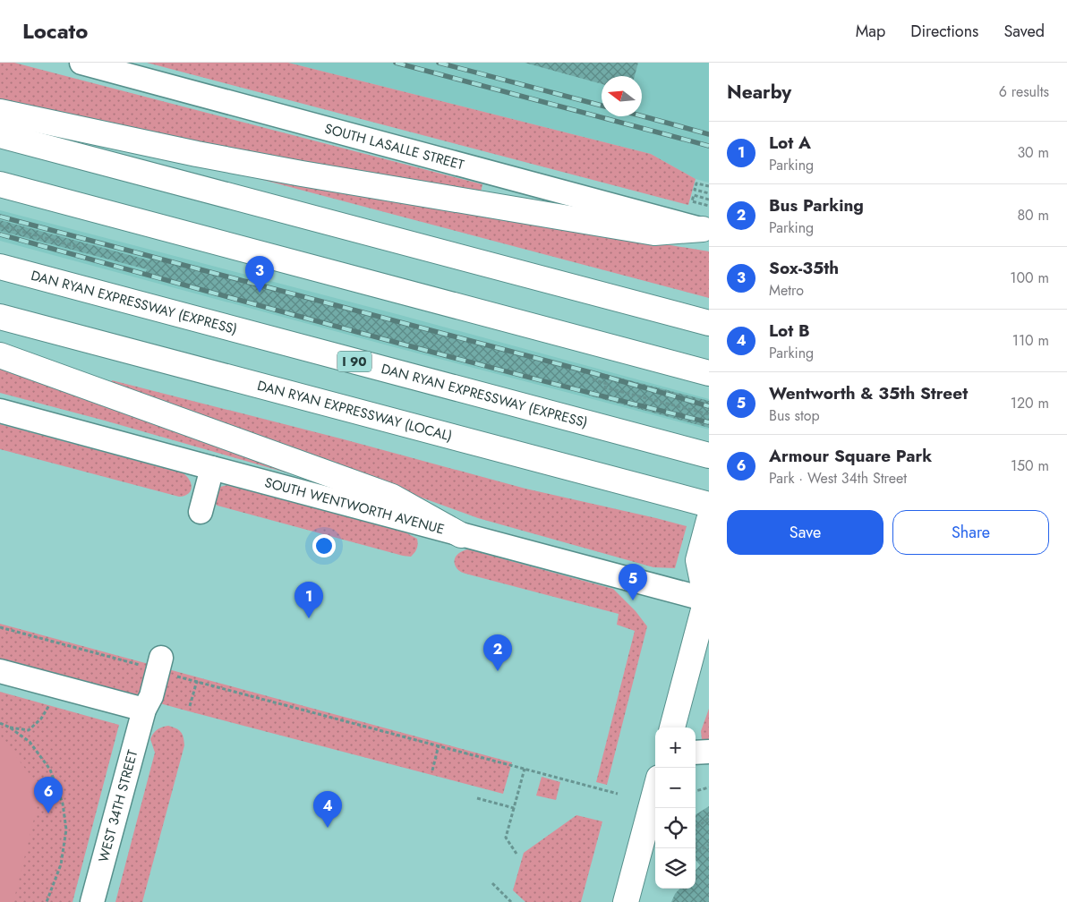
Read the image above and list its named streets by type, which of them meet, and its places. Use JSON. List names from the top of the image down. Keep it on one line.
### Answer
{"streets":{"main road":["DAN RYAN EXPRESSWAY (EXPRESS)","I 90","DAN RYAN EXPRESSWAY (LOCAL)"],"street":["SOUTH LASALLE STREET","SOUTH WENTWORTH AVENUE","WEST 34TH STREET"]},"north":"left","page":{"header":"Locato","nav":["Map","Directions","Saved"],"heading":["Nearby","6 results"],"list":[{"mark":"1","name":"Lot A","note":"Parking","value":"30 m"},{"mark":"2","name":"Bus Parking","note":"Parking","value":"80 m"},{"mark":"3","name":"Sox-35th","note":"Metro","value":"100 m"},{"mark":"4","name":"Lot B","note":"Parking","value":"110 m"},{"mark":"5","name":"Wentworth & 35th Street","note":"Bus stop","value":"120 m"},{"mark":"6","name":"Armour Square Park","note":"Park · West 34th Street","value":"150 m"}],"pins":["3","5","1","2","6","4"],"buttons":["Save","Share"],"map_buttons":["+","−"]}}
